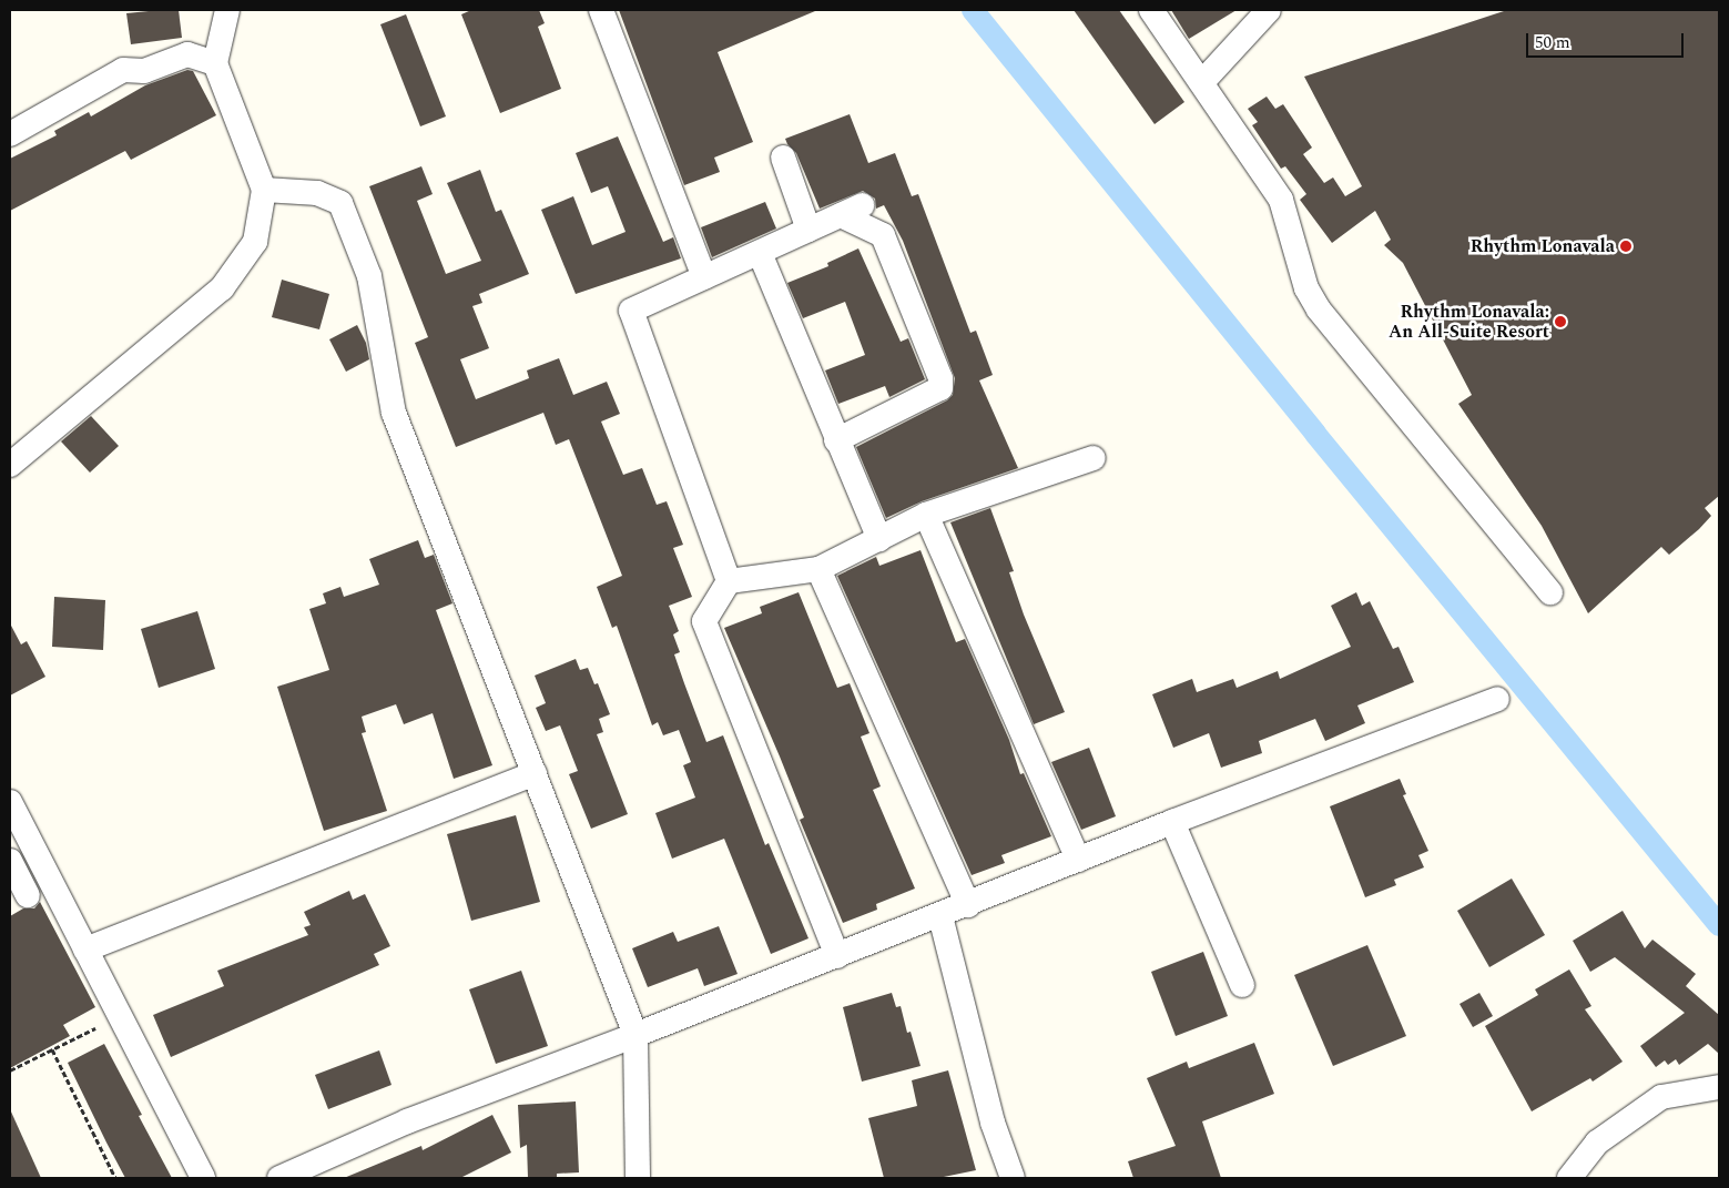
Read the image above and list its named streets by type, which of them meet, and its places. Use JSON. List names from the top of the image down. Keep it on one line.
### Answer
{"places":["Rhythm Lonavala","Rhythm Lonavala: An All-Suite Resort"],"scale_bar":"50 m"}
